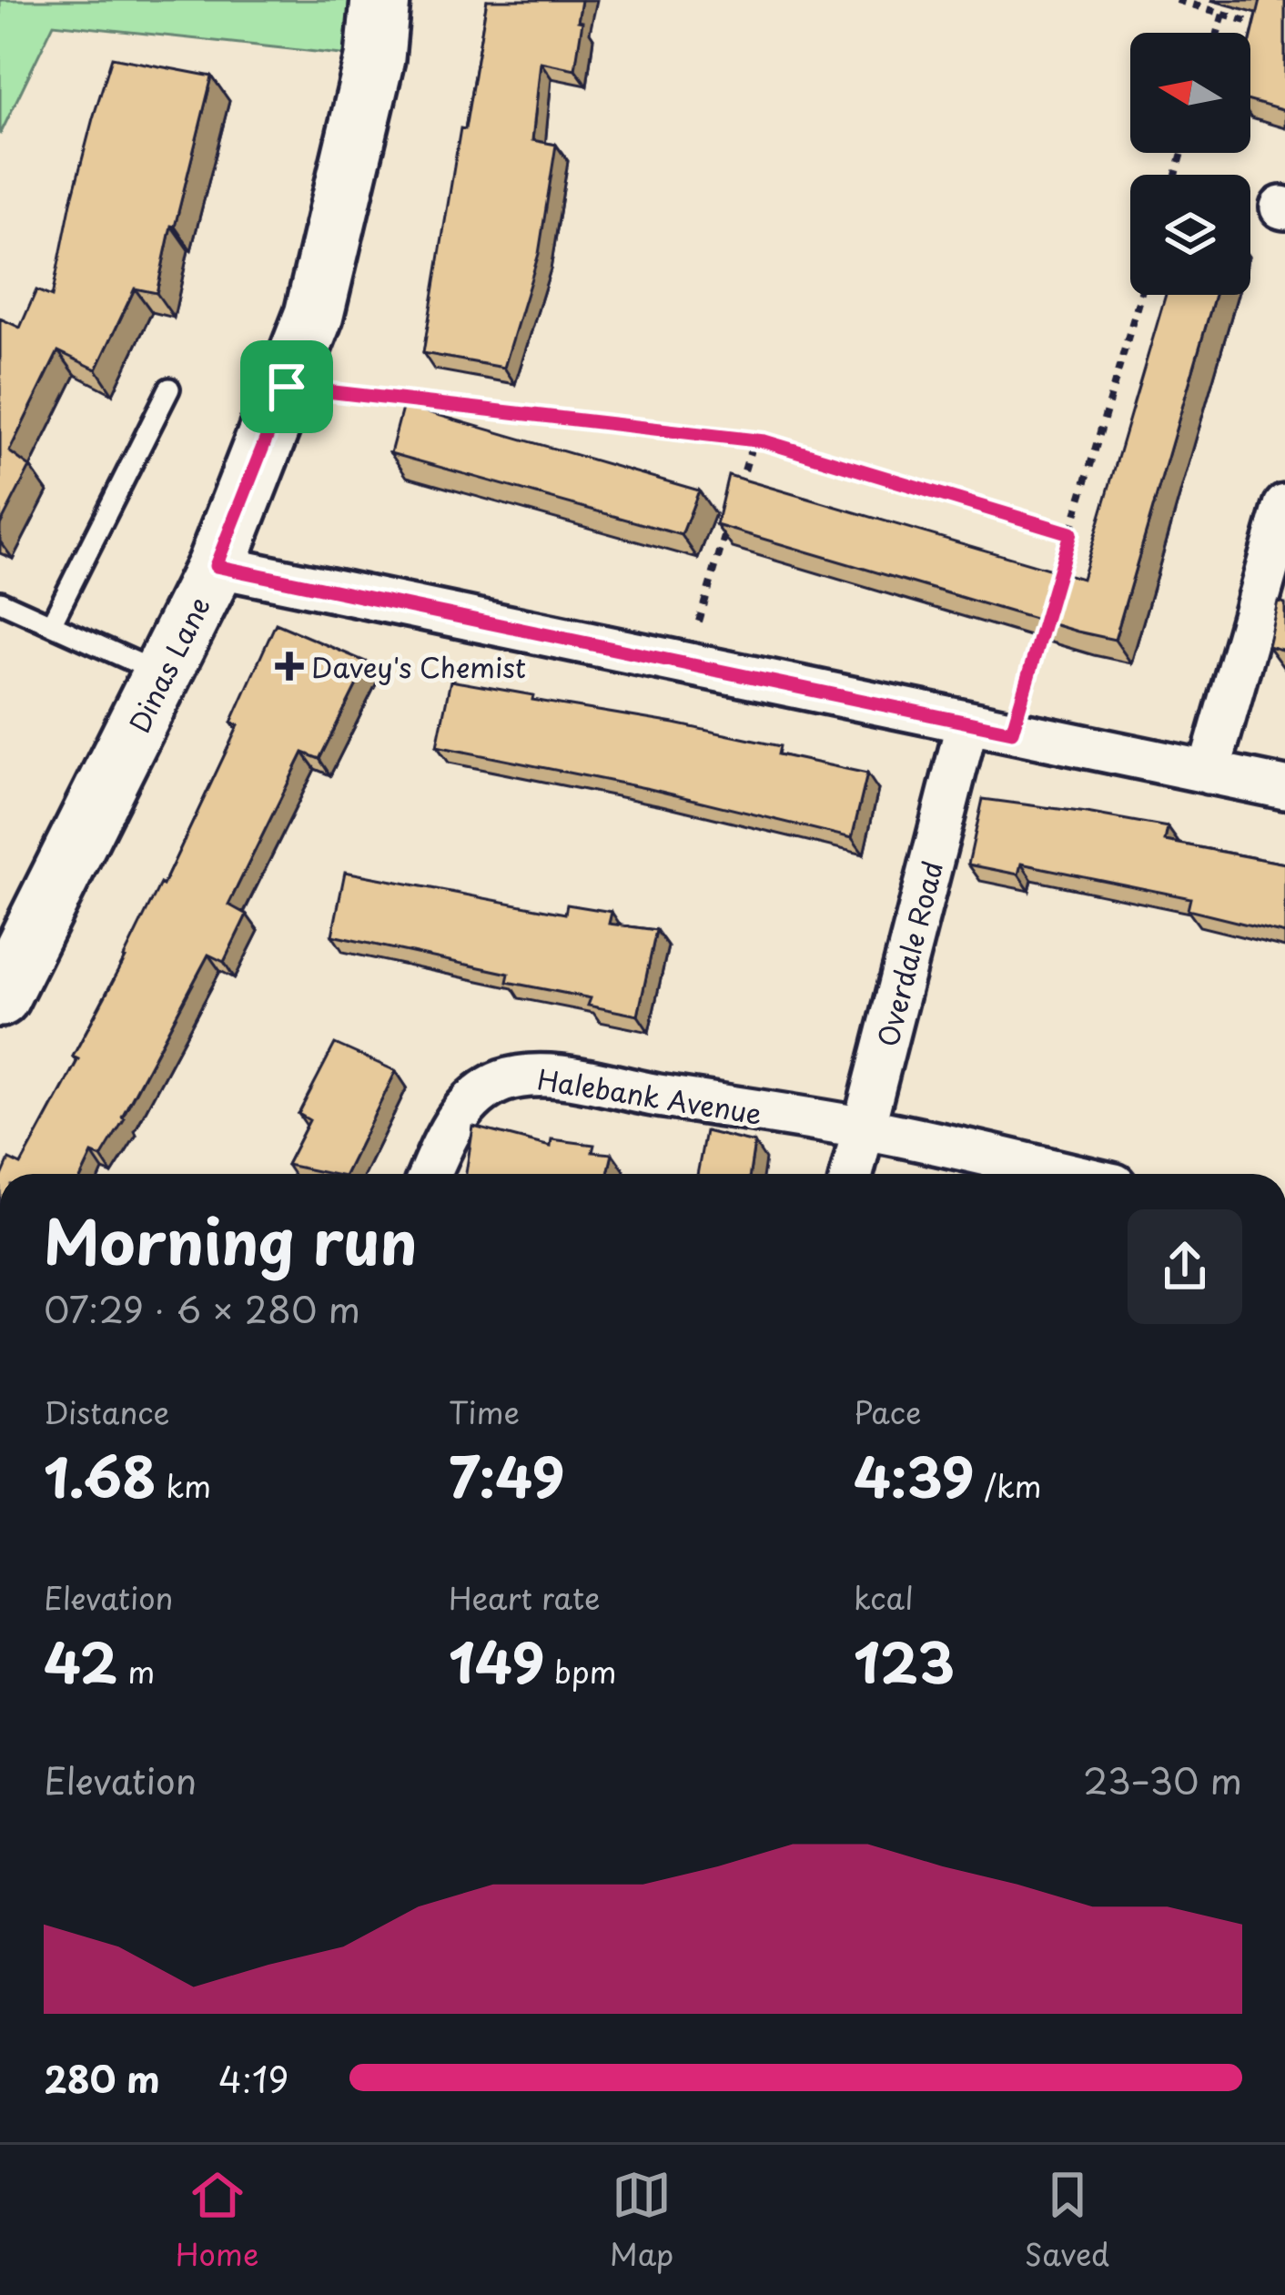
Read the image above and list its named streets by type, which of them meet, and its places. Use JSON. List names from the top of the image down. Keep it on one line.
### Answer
{"streets":{"street":["Dinas Lane","Overdale Road","Halebank Avenue"]},"crossings":[["Overdale Road","Halebank Avenue"]],"places":{"health":["Davey's Chemist"]},"north":"left","page":{"heading":["Morning run","07:29 · 6 × 280 m"],"stats":[["Distance","1.68 km"],["Time","7:49"],["Pace","4:39 /km"],["Elevation","42 m"],["Heart rate","149 bpm"],["kcal","123"]],"chart":["Elevation","23–30 m"],"list":[{"name":"280 m","note":"4:19"}],"tabs":["Home","Map","Saved"]}}
